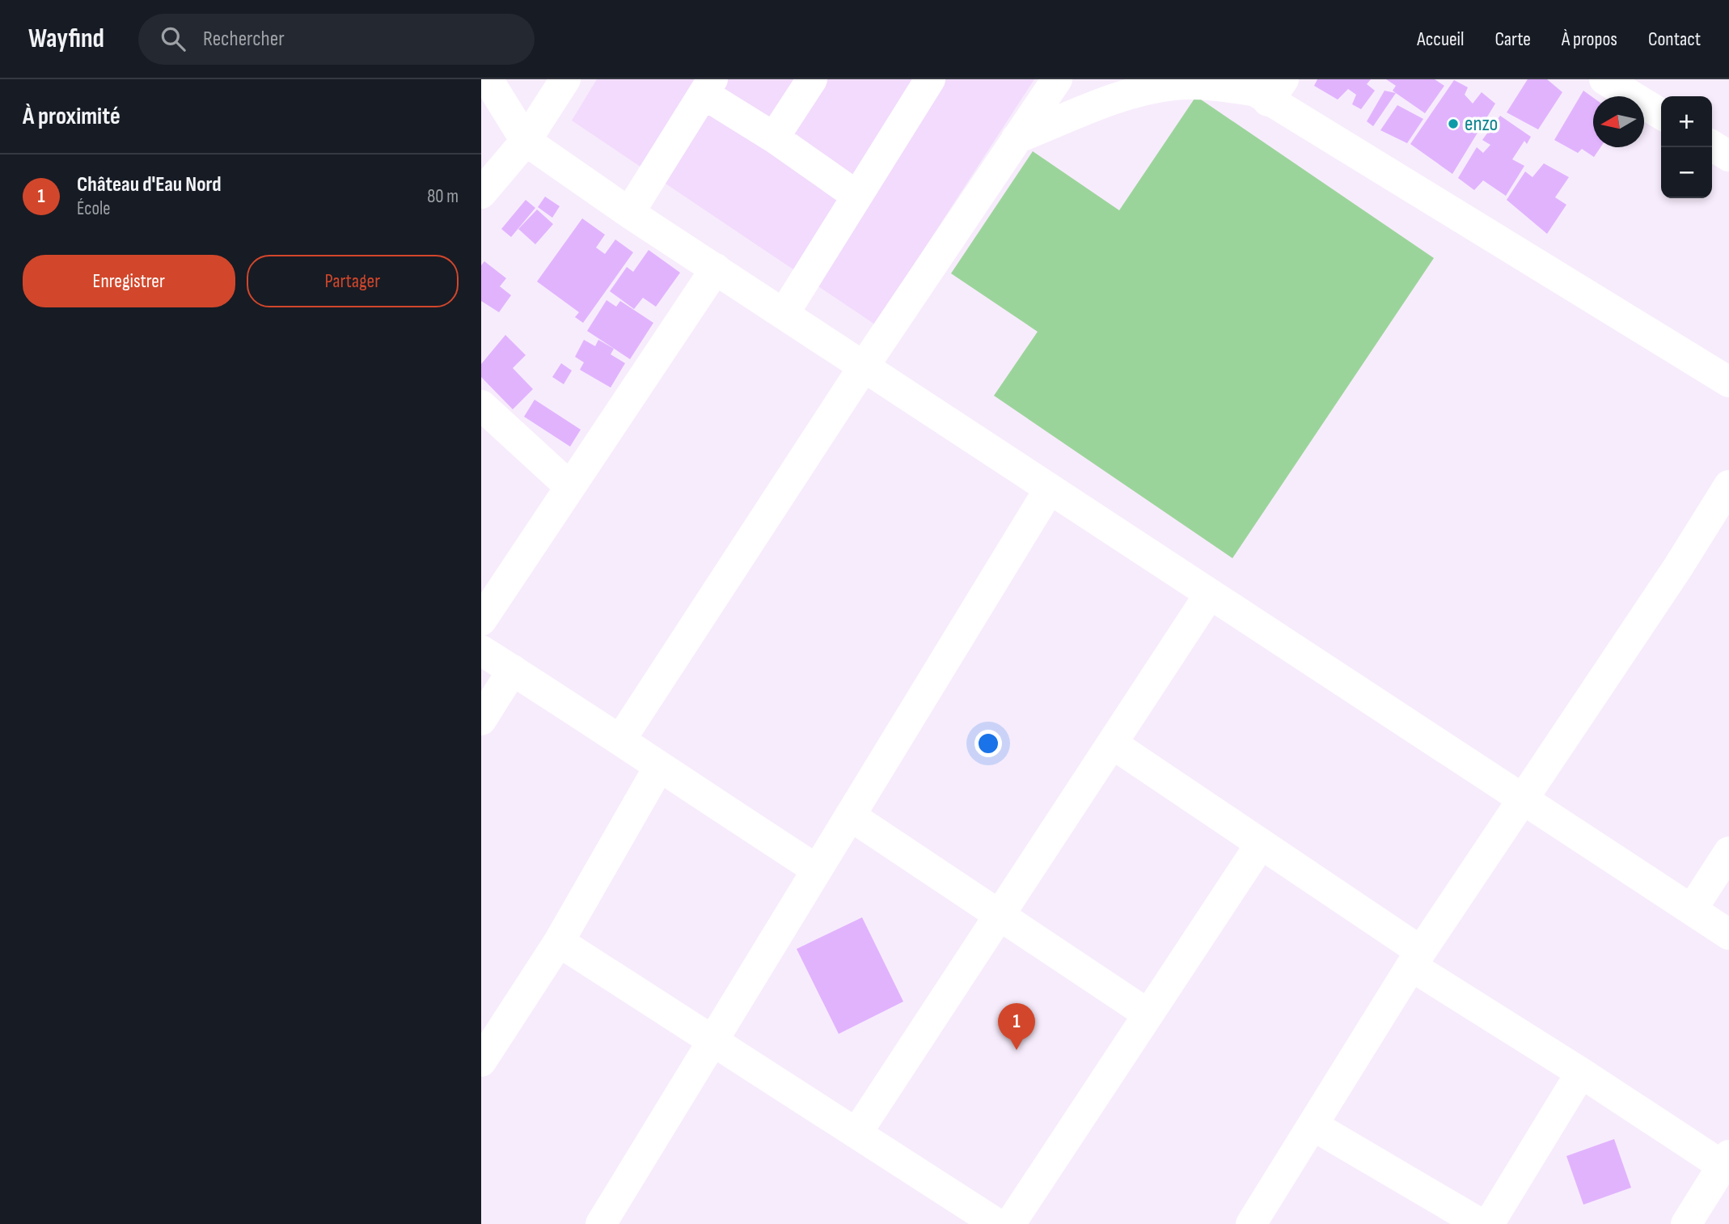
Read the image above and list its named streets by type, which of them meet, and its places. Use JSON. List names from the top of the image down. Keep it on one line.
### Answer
{"places":["enzo"],"north":"left","page":{"header":"Wayfind","search":"Rechercher","nav":["Accueil","Carte","À propos","Contact"],"heading":"À proximité","map_buttons":["+","−"],"list":[{"mark":"1","name":"Château d'Eau Nord","note":"École","value":"80 m"}],"buttons":["Enregistrer","Partager"],"pins":"1"}}
